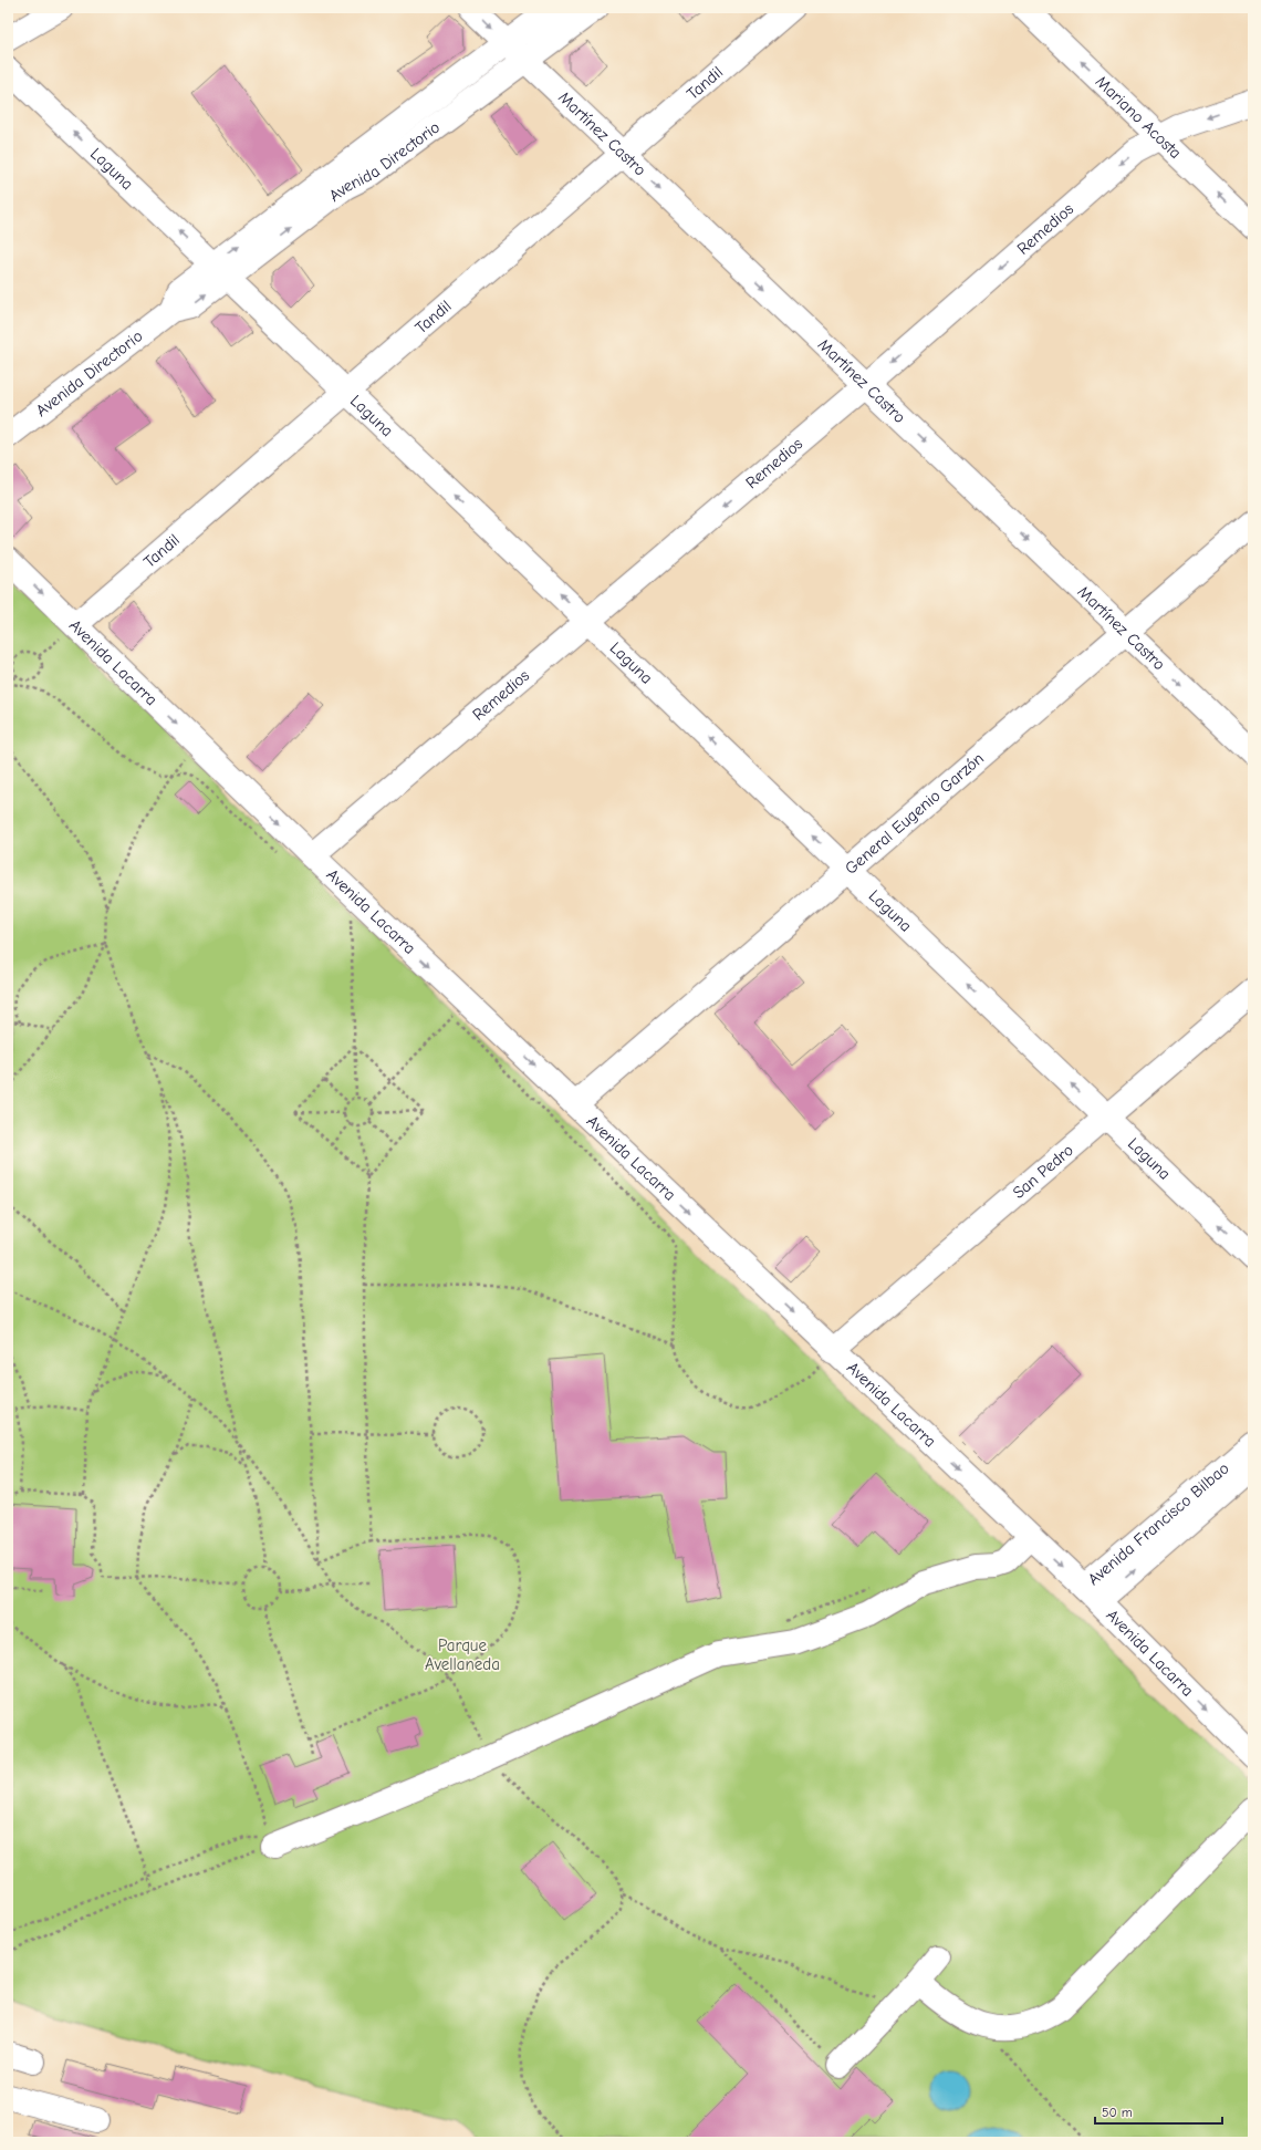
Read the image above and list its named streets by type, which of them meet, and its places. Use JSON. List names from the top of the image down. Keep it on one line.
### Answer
{"streets":{"street":["Tandil","Mariano Acosta","Martínez Castro","Avenida Directorio","Laguna","Remedios","Avenida Lacarra","General Eugenio Garzón","San Pedro","Avenida Francisco Bilbao"]},"crossings":[["Tandil","Martínez Castro"],["Tandil","Laguna"],["Tandil","Avenida Lacarra"],["Mariano Acosta","Remedios"],["Martínez Castro","Avenida Directorio"],["Martínez Castro","Remedios"],["Martínez Castro","General Eugenio Garzón"],["Avenida Directorio","Laguna"],["Laguna","Remedios"],["Laguna","General Eugenio Garzón"],["Laguna","San Pedro"],["Remedios","Avenida Lacarra"],["Avenida Lacarra","General Eugenio Garzón"],["Avenida Lacarra","San Pedro"],["Avenida Lacarra","Avenida Francisco Bilbao"]],"one_way":["Mariano Acosta","Martínez Castro","Avenida Directorio","Laguna","Remedios","Avenida Lacarra"],"parks":["Parque Avellaneda"],"scale_bar":"50 m"}
